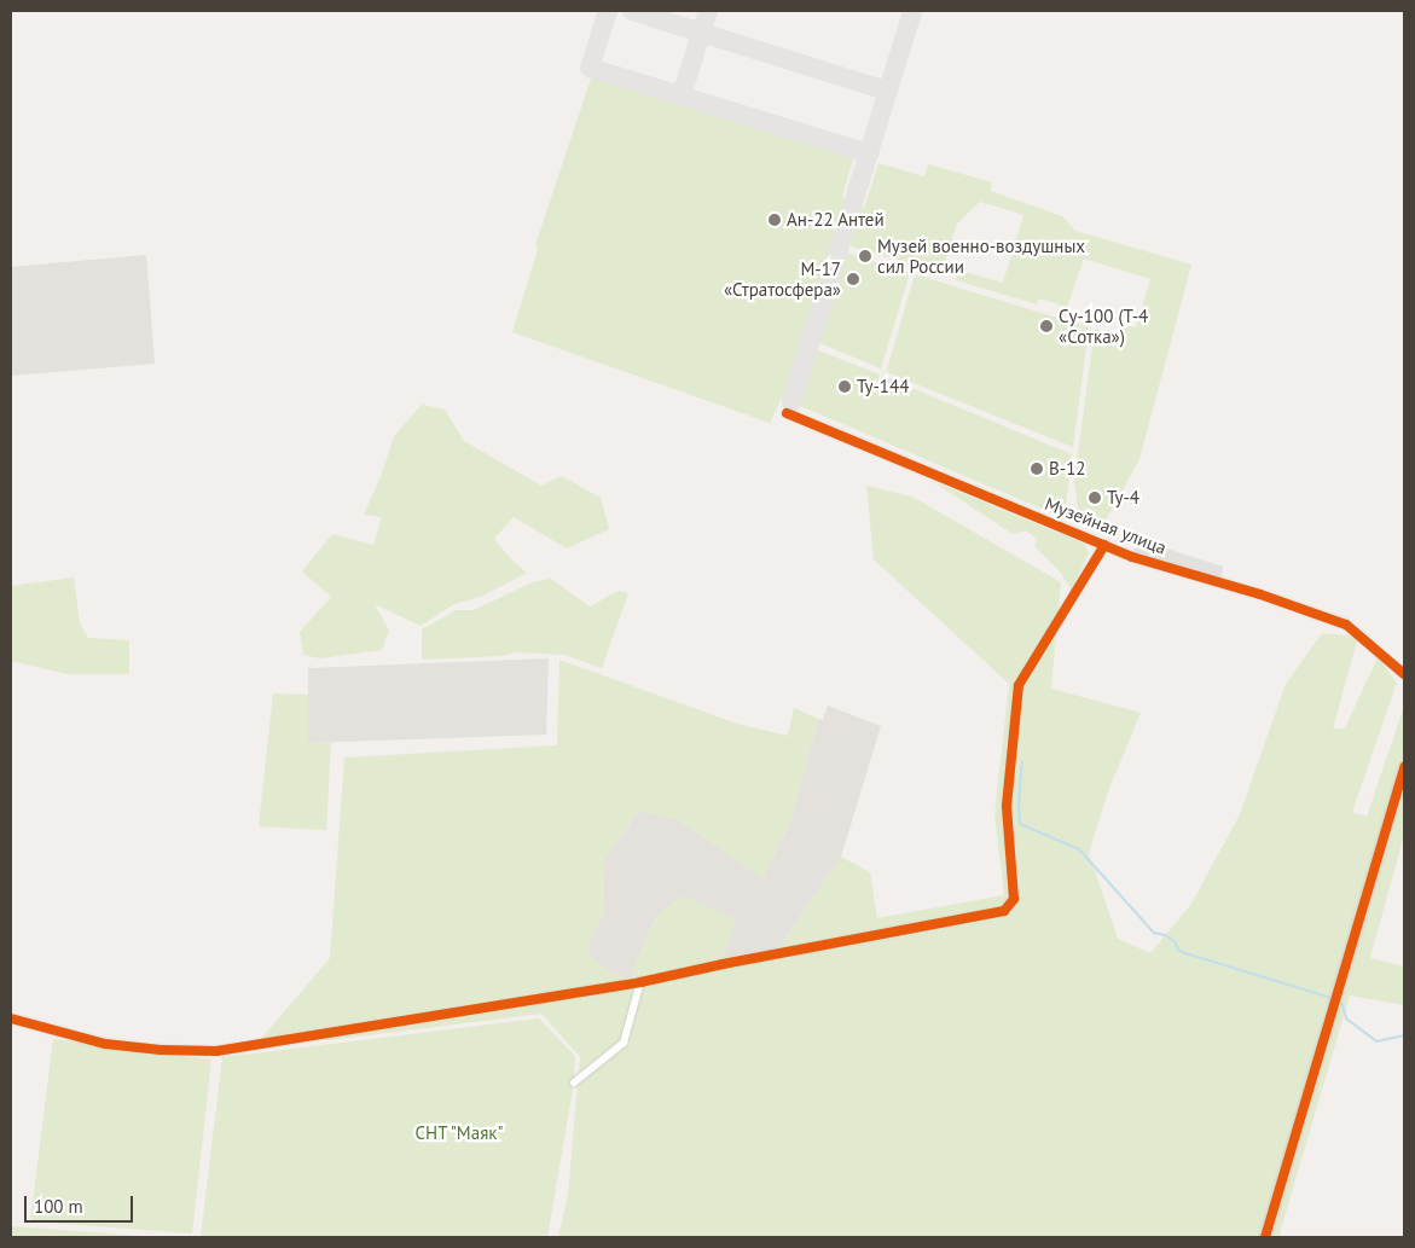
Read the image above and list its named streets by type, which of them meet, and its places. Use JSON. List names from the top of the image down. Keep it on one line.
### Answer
{"streets":{"street":["Музейная улица"]},"parks":["СНТ \"Маяк\""],"places":["Ан-22 Антей","Музей военно-воздушных сил России","М-17 «Стратосфера»","Су-100 (Т-4 «Сотка»)","Ту-144","В-12","Ту-4"],"scale_bar":"100 m"}
